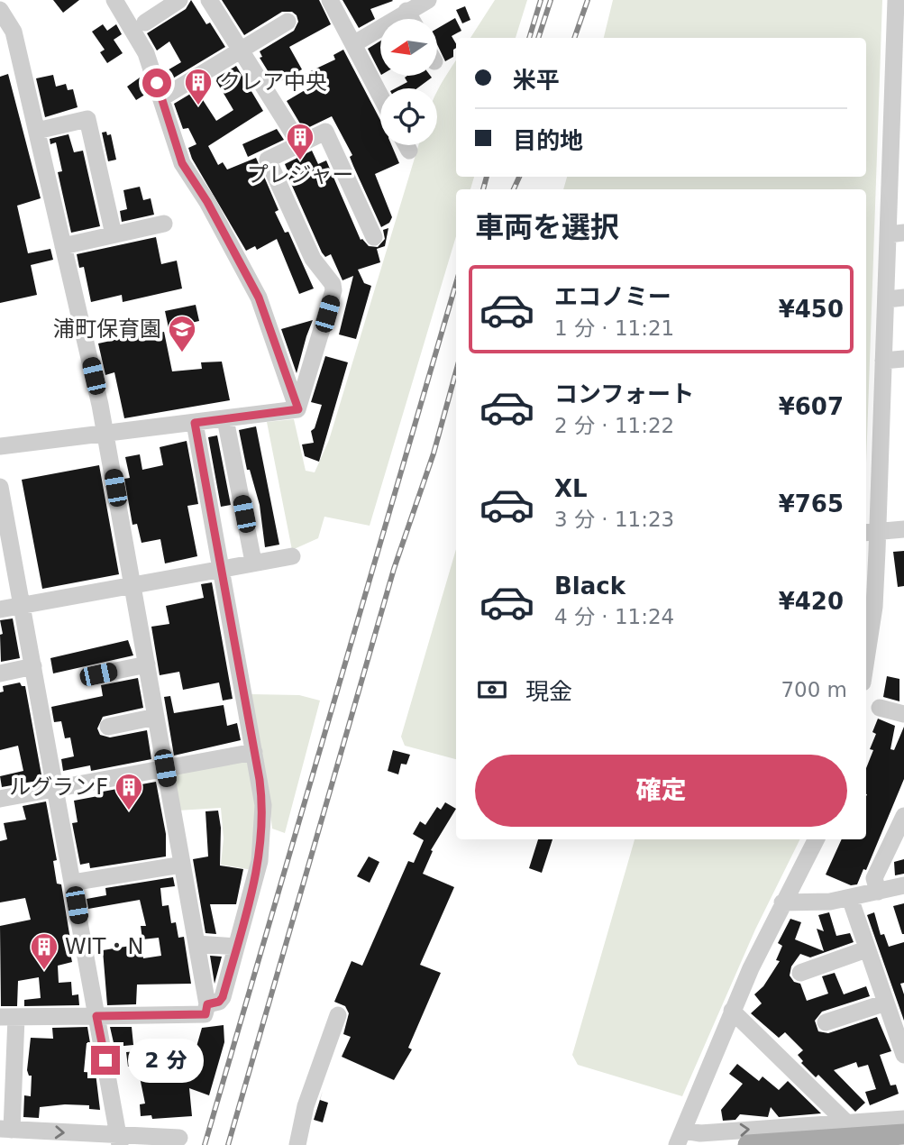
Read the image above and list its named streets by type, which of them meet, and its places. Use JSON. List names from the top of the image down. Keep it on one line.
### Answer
{"places":{"building":["クレア中央","プレジャー","ルグランF","WIT・N"],"school or university":["浦町保育園"]},"north":"left","page":{"banner":["米平","目的地"],"heading":"車両を選択","list":[{"name":"エコノミー","note":"1 分 · 11:21","value":"¥450"},{"name":"コンフォート","note":"2 分 · 11:22","value":"¥607"},{"name":"XL","note":"3 分 · 11:23","value":"¥765"},{"name":"Black","note":"4 分 · 11:24","value":"¥420"}],"pay":["現金","700 m"],"buttons":"確定","bubble":"2 分"}}
